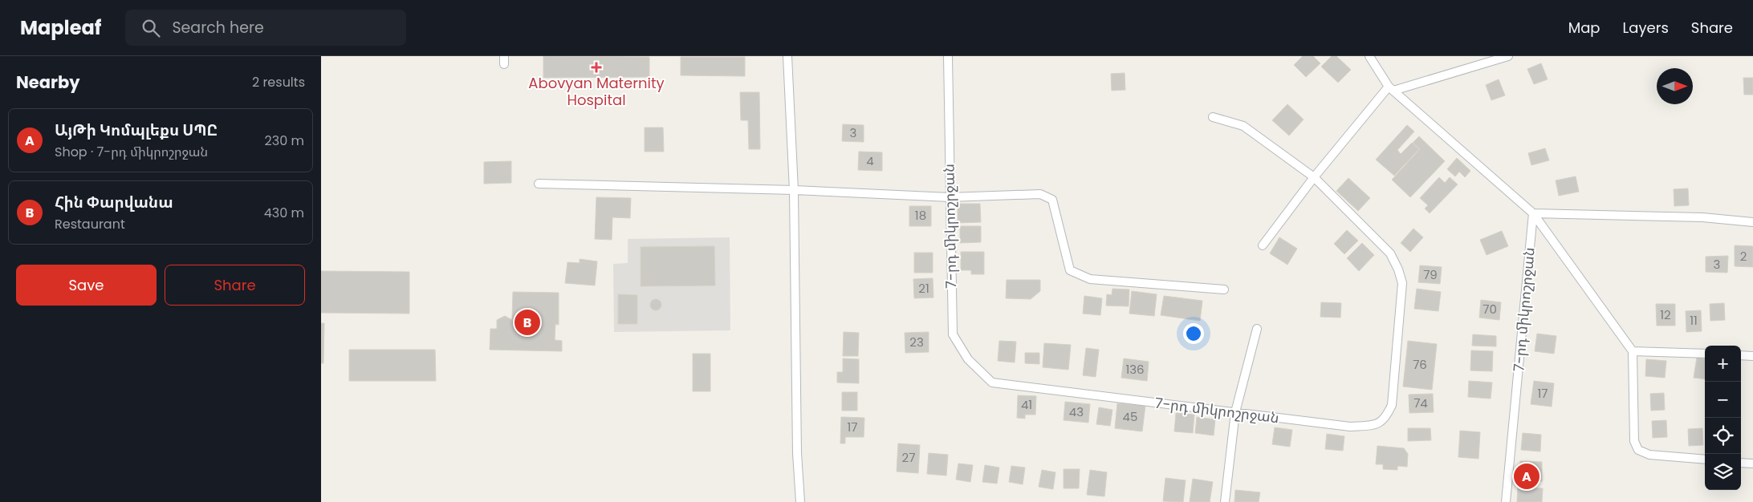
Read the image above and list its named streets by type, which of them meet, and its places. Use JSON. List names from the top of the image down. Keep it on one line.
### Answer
{"streets":{"street":["7-րդ միկրոշրջան"]},"places":{"health":["Abovyan Maternity Hospital"]},"house_numbers":["3","4","18","2","3","79","21","70","12","11","23","76","136","17","74","41","43","45","17","27"],"north":"right","page":{"header":"Mapleaf","search":"Search here","nav":["Map","Layers","Share"],"heading":["Nearby","2 results"],"list":[{"mark":"A","name":"ԱյԹի Կոմպլեքս ՍՊԸ","note":"Shop · 7-րդ միկրոշրջան","value":"230 m"},{"mark":"B","name":"Հին Փարվանա","note":"Restaurant","value":"430 m"}],"buttons":["Save","Share"],"pins":["B","A"],"map_buttons":["+","−"]}}
